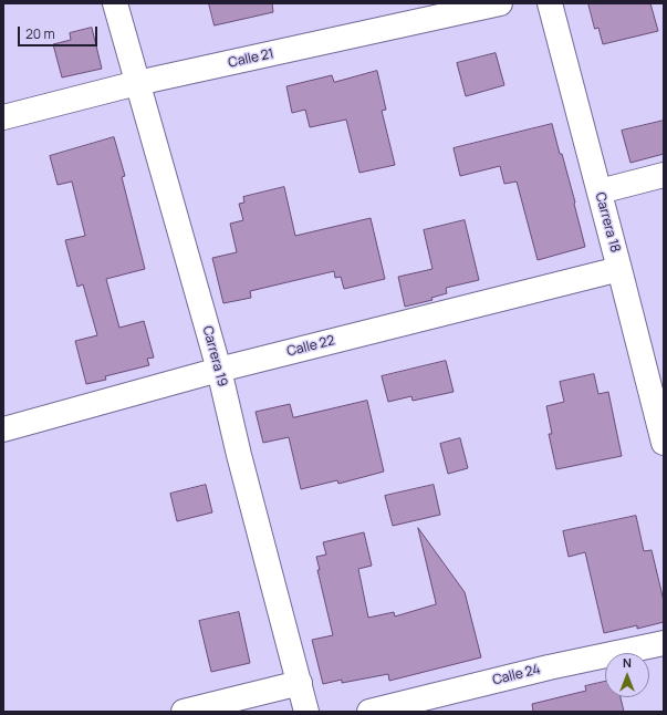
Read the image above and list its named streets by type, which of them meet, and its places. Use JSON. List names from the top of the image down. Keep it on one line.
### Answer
{"streets":{"street":["Calle 21","Carrera 18","Calle 22","Carrera 19","Calle 24"]},"crossings":[["Calle 21","Carrera 19"],["Carrera 18","Calle 22"],["Calle 22","Carrera 19"]],"scale_bar":"20 m","north":"top"}
